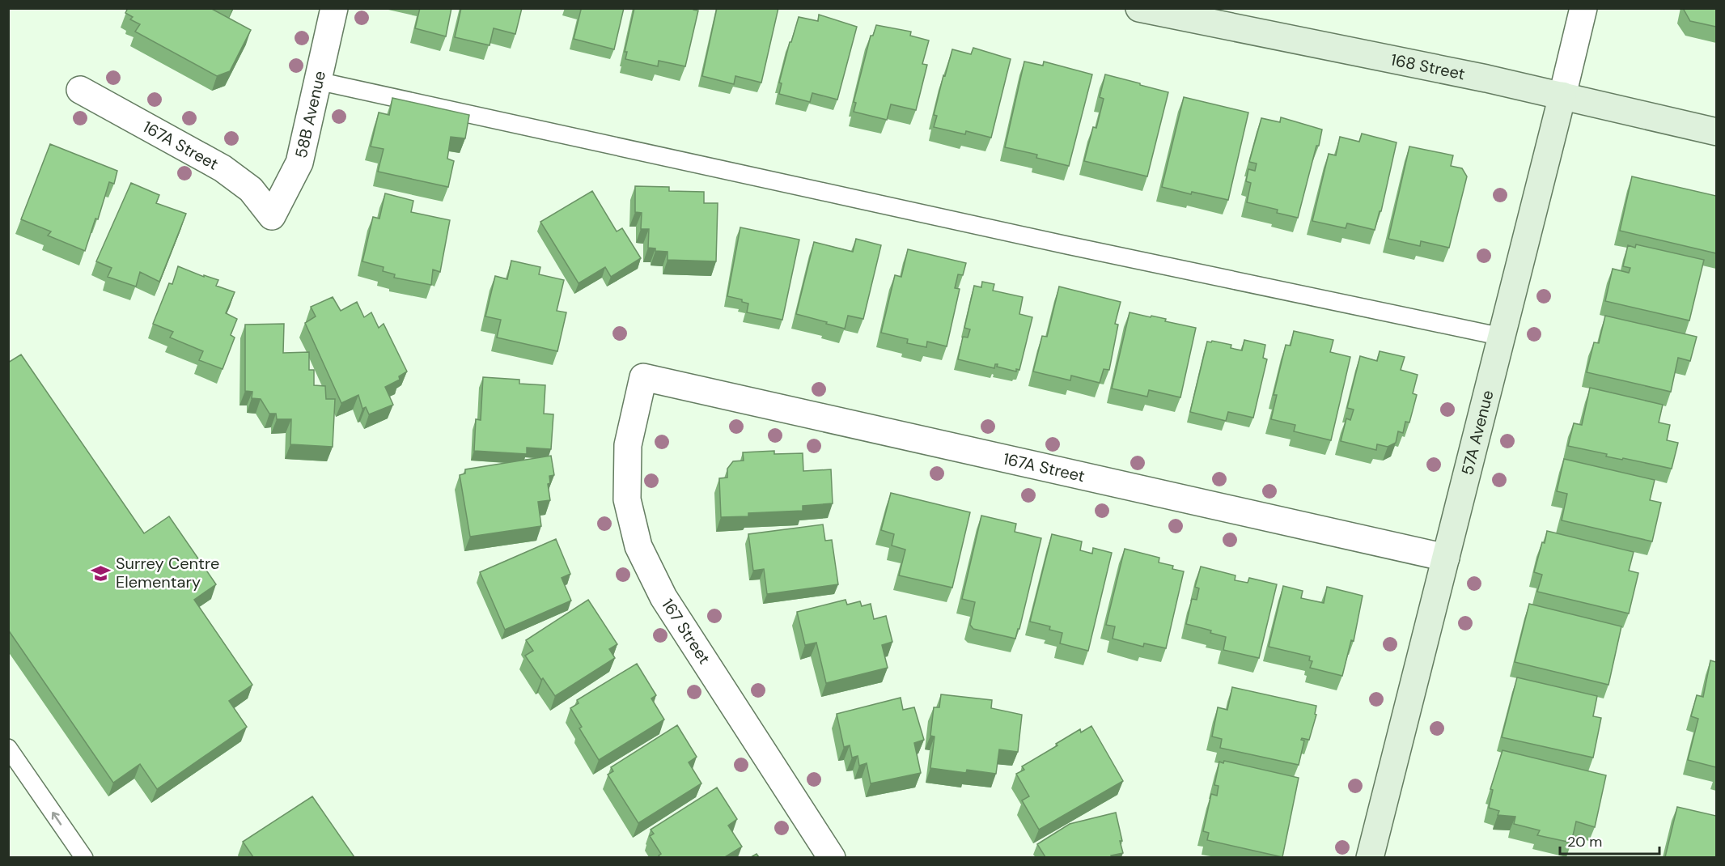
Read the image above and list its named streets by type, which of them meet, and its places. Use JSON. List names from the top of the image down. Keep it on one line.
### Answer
{"streets":{"street":["168 Street","58B Avenue","167A Street","57A Avenue","167 Street"]},"crossings":[["168 Street","57A Avenue"],["58B Avenue","167A Street"],["167A Street","57A Avenue"],["167A Street","167 Street"]],"places":{"school or university":["Surrey Centre Elementary"]},"scale_bar":"20 m"}
